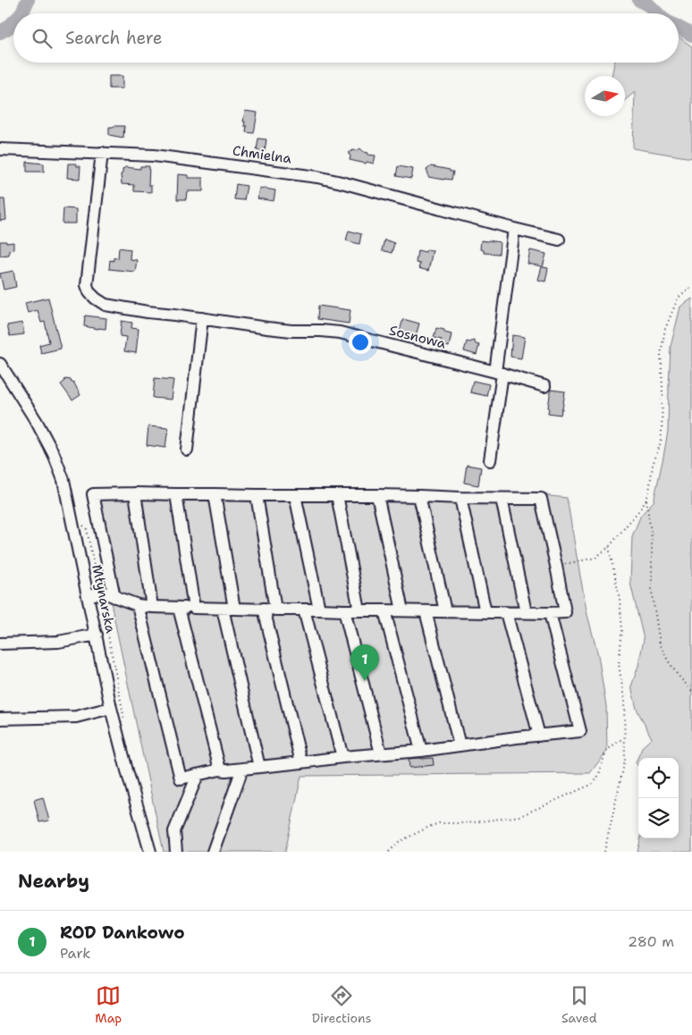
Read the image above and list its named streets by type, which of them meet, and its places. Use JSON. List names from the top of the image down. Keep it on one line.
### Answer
{"streets":{"street":["Chmielna","Sosnowa","Młynarska"]},"crossings":[["Chmielna","Sosnowa"]],"north":"right","page":{"search":"Search here","pins":"1","heading":"Nearby","list":[{"mark":"1","name":"ROD Dankowo","note":"Park","value":"280 m"}],"nav":["Map","Directions","Saved"]}}
